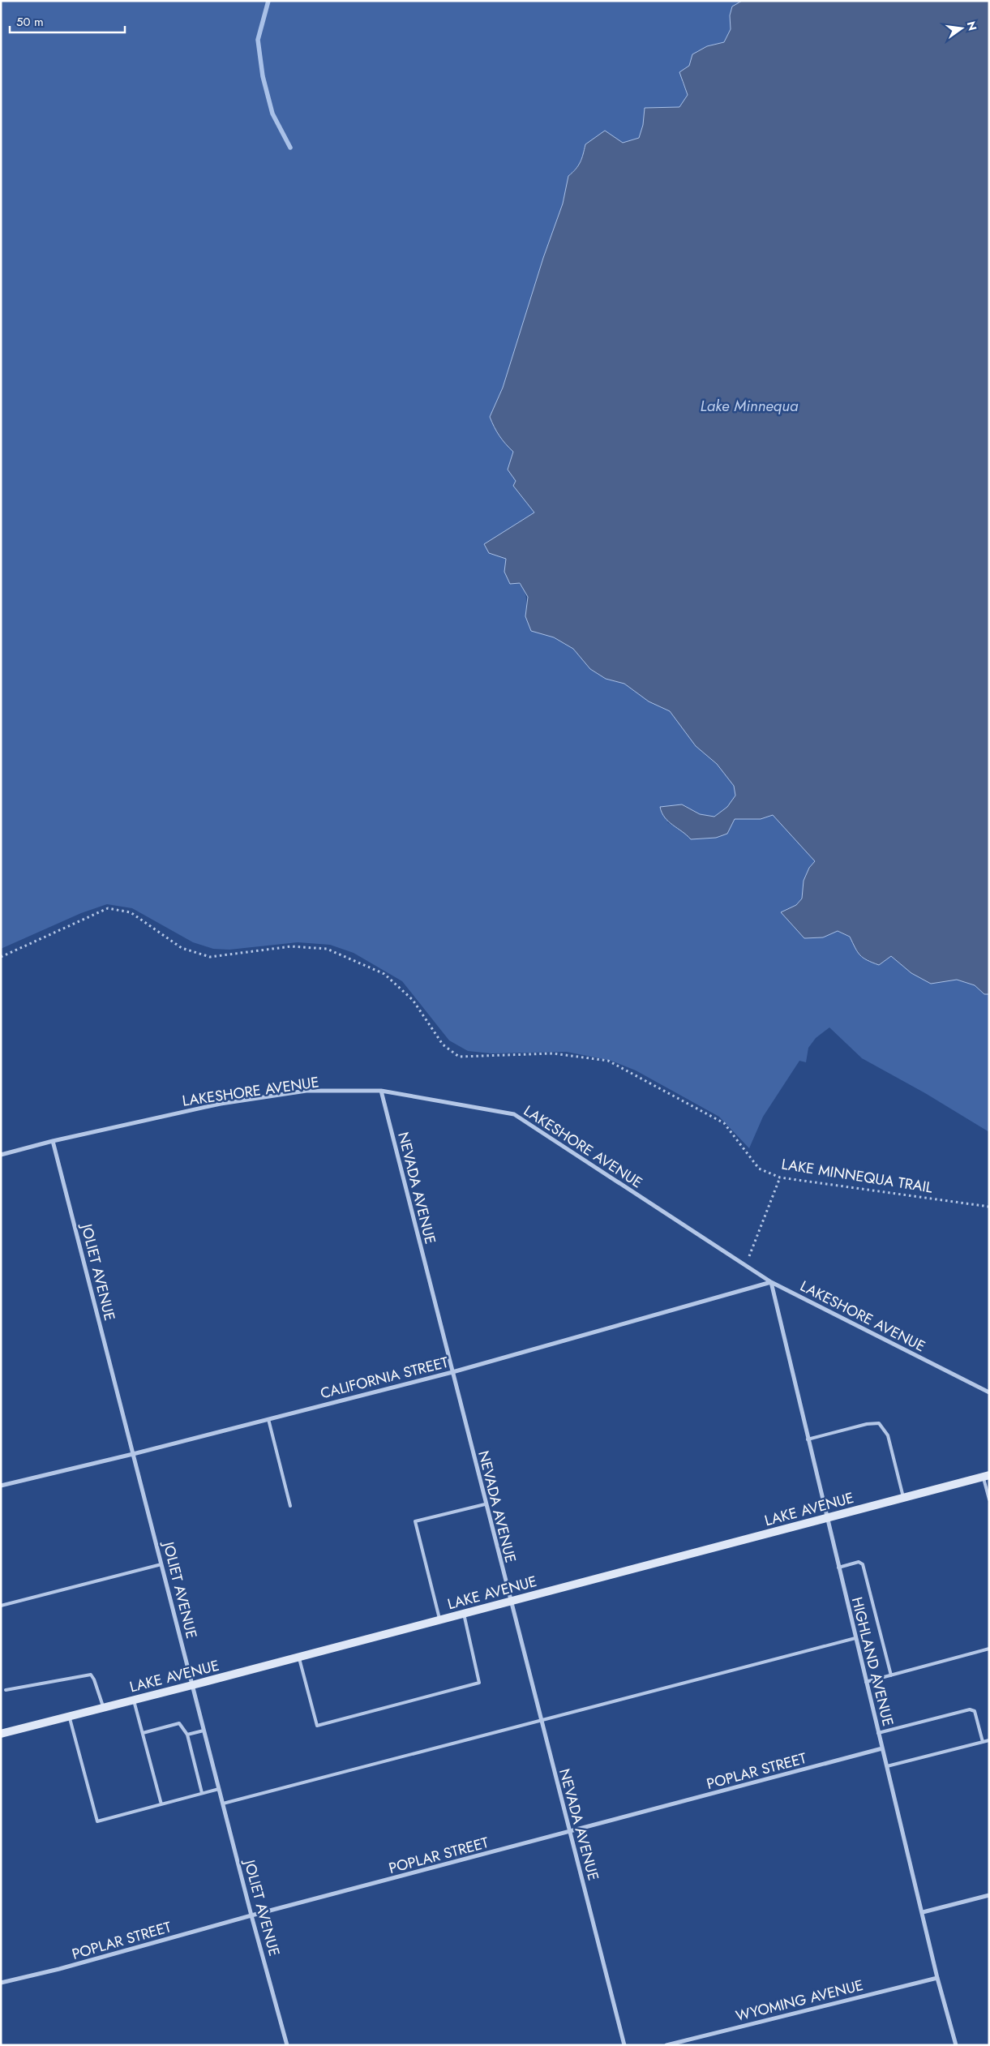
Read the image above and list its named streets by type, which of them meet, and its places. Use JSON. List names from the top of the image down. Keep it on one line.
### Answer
{"streets":{"main road":["LAKE AVENUE"],"street":["LAKESHORE AVENUE","NEVADA AVENUE","JOLIET AVENUE","CALIFORNIA STREET","HIGHLAND AVENUE","POPLAR STREET","WYOMING AVENUE"],"path":["LAKE MINNEQUA TRAIL"]},"crossings":[["LAKESHORE AVENUE","NEVADA AVENUE"],["LAKESHORE AVENUE","JOLIET AVENUE"],["LAKESHORE AVENUE","CALIFORNIA STREET"],["LAKESHORE AVENUE","HIGHLAND AVENUE"],["NEVADA AVENUE","CALIFORNIA STREET"],["NEVADA AVENUE","LAKE AVENUE"],["NEVADA AVENUE","POPLAR STREET"],["JOLIET AVENUE","CALIFORNIA STREET"],["JOLIET AVENUE","LAKE AVENUE"],["JOLIET AVENUE","POPLAR STREET"],["CALIFORNIA STREET","HIGHLAND AVENUE"],["LAKE AVENUE","HIGHLAND AVENUE"],["HIGHLAND AVENUE","POPLAR STREET"],["HIGHLAND AVENUE","WYOMING AVENUE"]],"water":["Lake Minnequa"],"scale_bar":"50 m","north":"right"}
